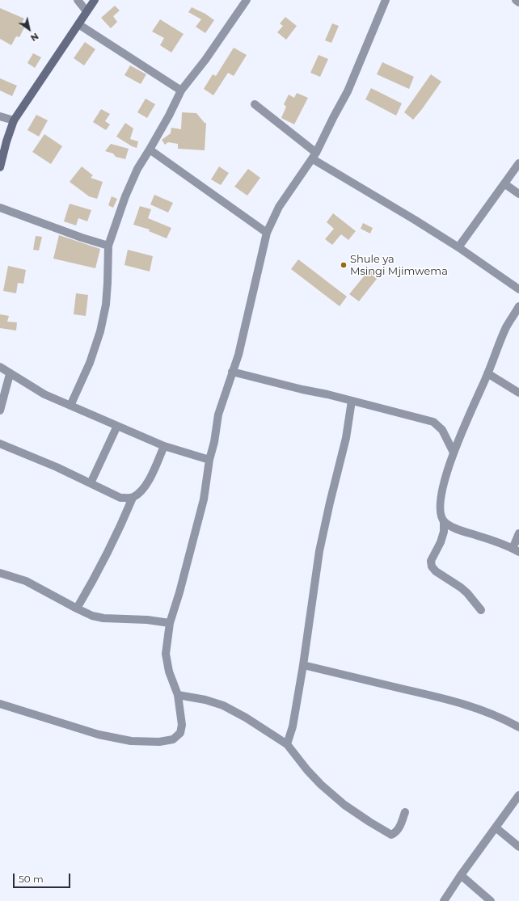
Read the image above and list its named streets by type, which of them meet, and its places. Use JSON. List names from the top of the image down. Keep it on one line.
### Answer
{"places":["Shule ya Msingi Mjimwema"],"scale_bar":"50 m","north":"bottom right"}
